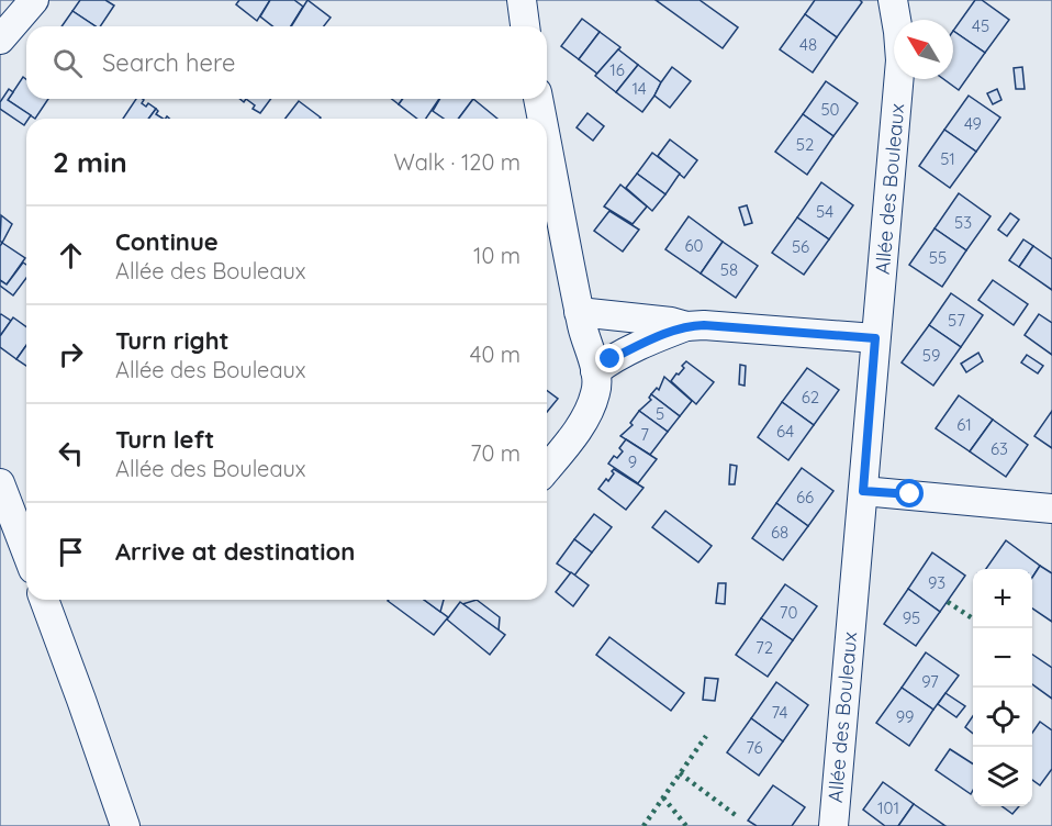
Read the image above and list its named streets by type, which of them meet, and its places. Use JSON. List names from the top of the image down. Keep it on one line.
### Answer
{"streets":{"street":["Allée des Bouleaux"]},"house_numbers":["45","48","16","14","50","49","52","51","54","53","60","56","55","58","57","59","62","5","61","64","7","63","9","66","68","93","70","95","72","97","74","99","76","101"],"north":"top left","page":{"search":"Search here","heading":["2 min","Walk · 120 m"],"list":[["Continue","Allée des Bouleaux","10 m"],["Turn right","Allée des Bouleaux","40 m"],["Turn left","Allée des Bouleaux","70 m"],"Arrive at destination"],"map_buttons":["+","−"]}}
